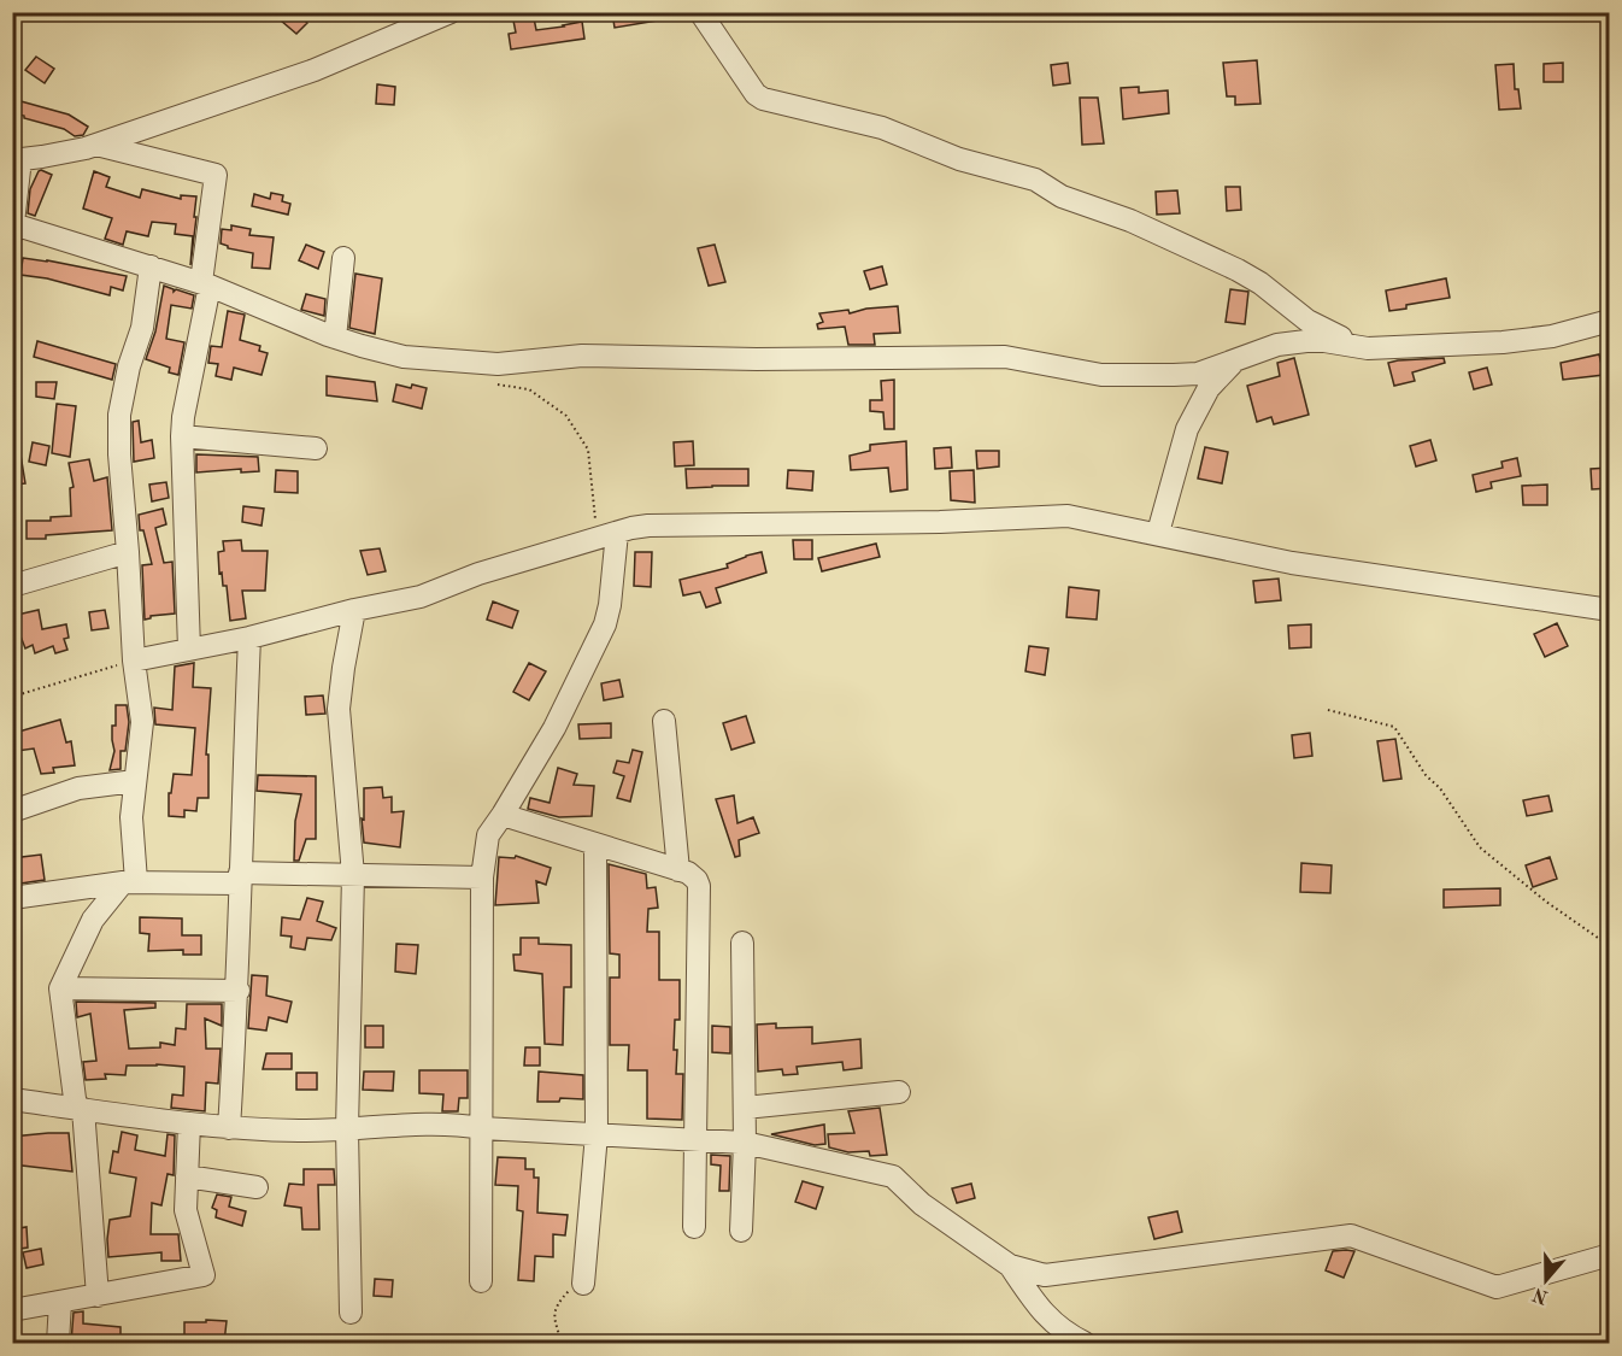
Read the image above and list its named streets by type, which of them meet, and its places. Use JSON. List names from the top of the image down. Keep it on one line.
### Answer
{"north":"bottom"}
